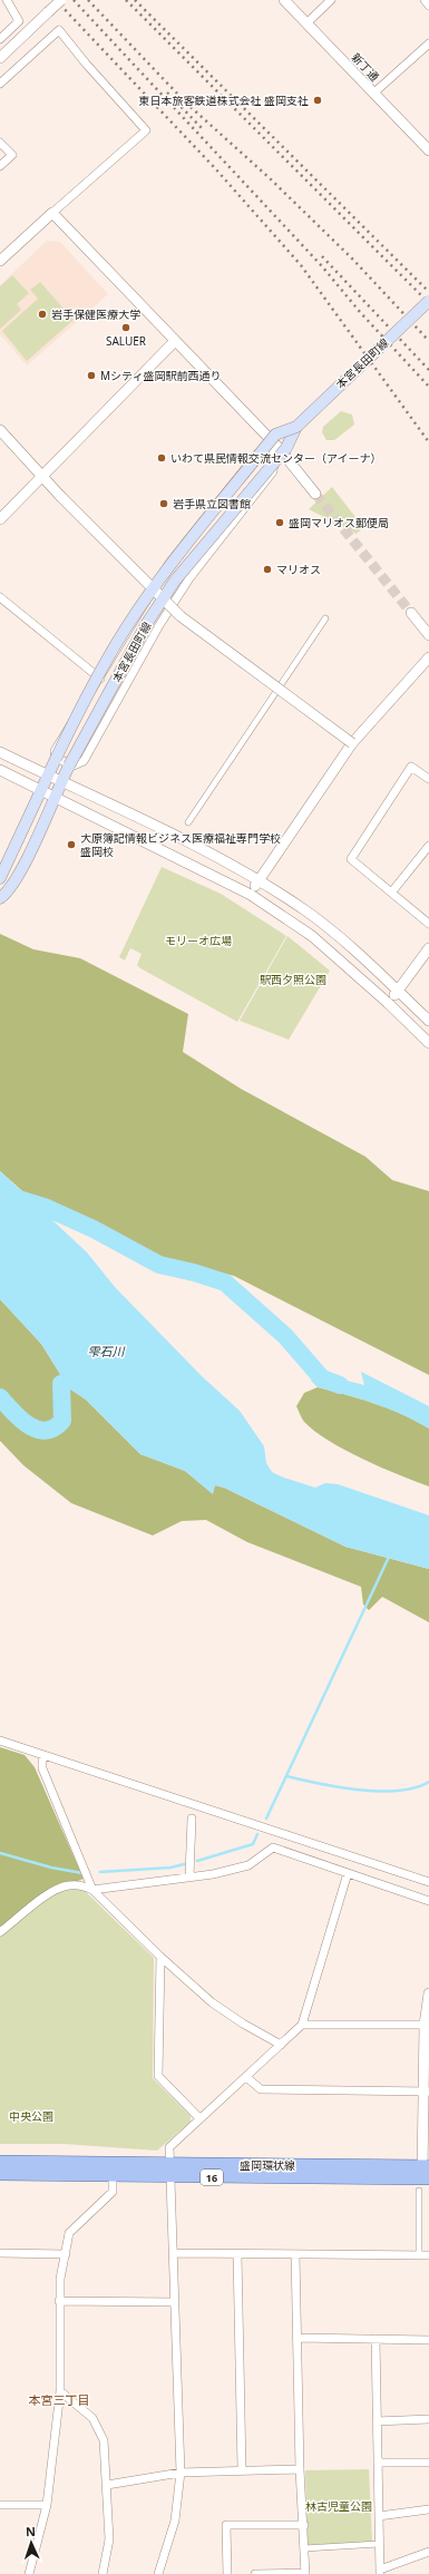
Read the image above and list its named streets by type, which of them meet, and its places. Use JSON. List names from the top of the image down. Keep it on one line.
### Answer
{"streets":{"main road":["本宮長田町線","盛岡環状線","16"],"street":["新丁通"]},"districts":["本宮三丁目"],"water":["雫石川"],"parks":["モリーオ広場","駅西夕照公園","中央公園","林古児童公園"],"places":["東日本旅客鉄道株式会社 盛岡支社","岩手保健医療大学","SALUER","Mシティ盛岡駅前西通り","いわて県民情報交流センター（アイーナ）","岩手県立図書館","盛岡マリオス郵便局","マリオス","大原簿記情報ビジネス医療福祉専門学校 盛岡校"],"north":"top"}
